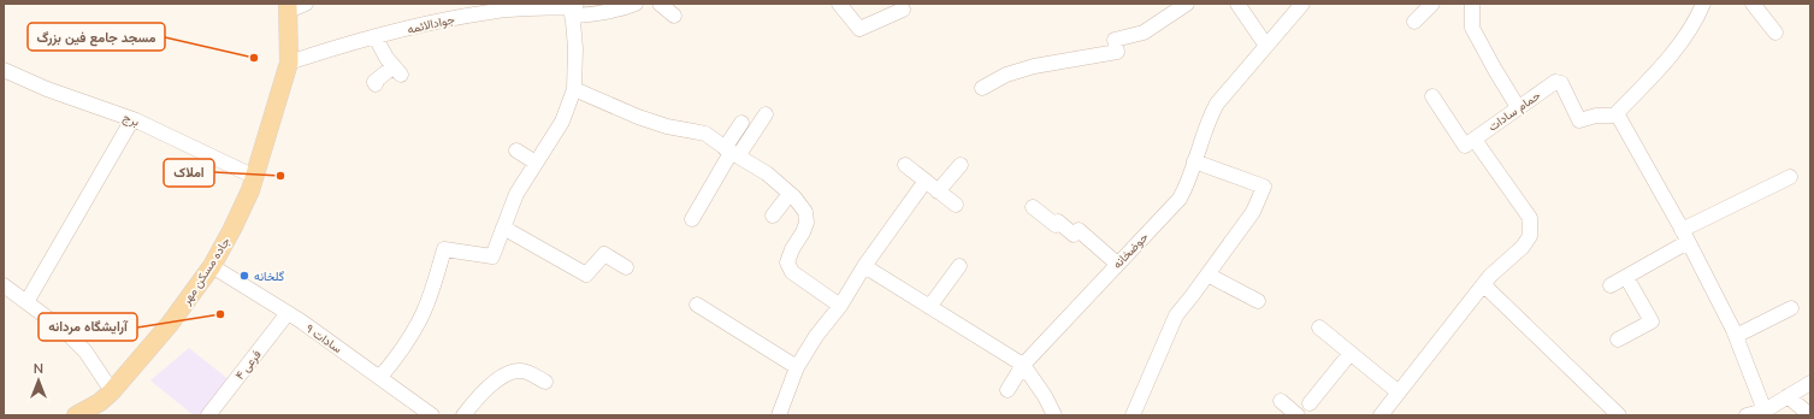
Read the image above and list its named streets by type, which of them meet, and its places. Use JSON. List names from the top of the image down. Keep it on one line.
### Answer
{"streets":{"main road":["جاده مسکن مهر"],"street":["جوادالائمه","حمام سادات","برج","حوضخانه","سادات ۹","فرعی ۴"]},"crossings":[["جوادالائمه","جاده مسکن مهر"],["برج","جاده مسکن مهر"],["جاده مسکن مهر","سادات ۹"],["سادات ۹","فرعی ۴"]],"places":["مسجد جامع فین بزرگ","املاک","گلخانه","آرایشگاه مردانه"],"north":"top"}
